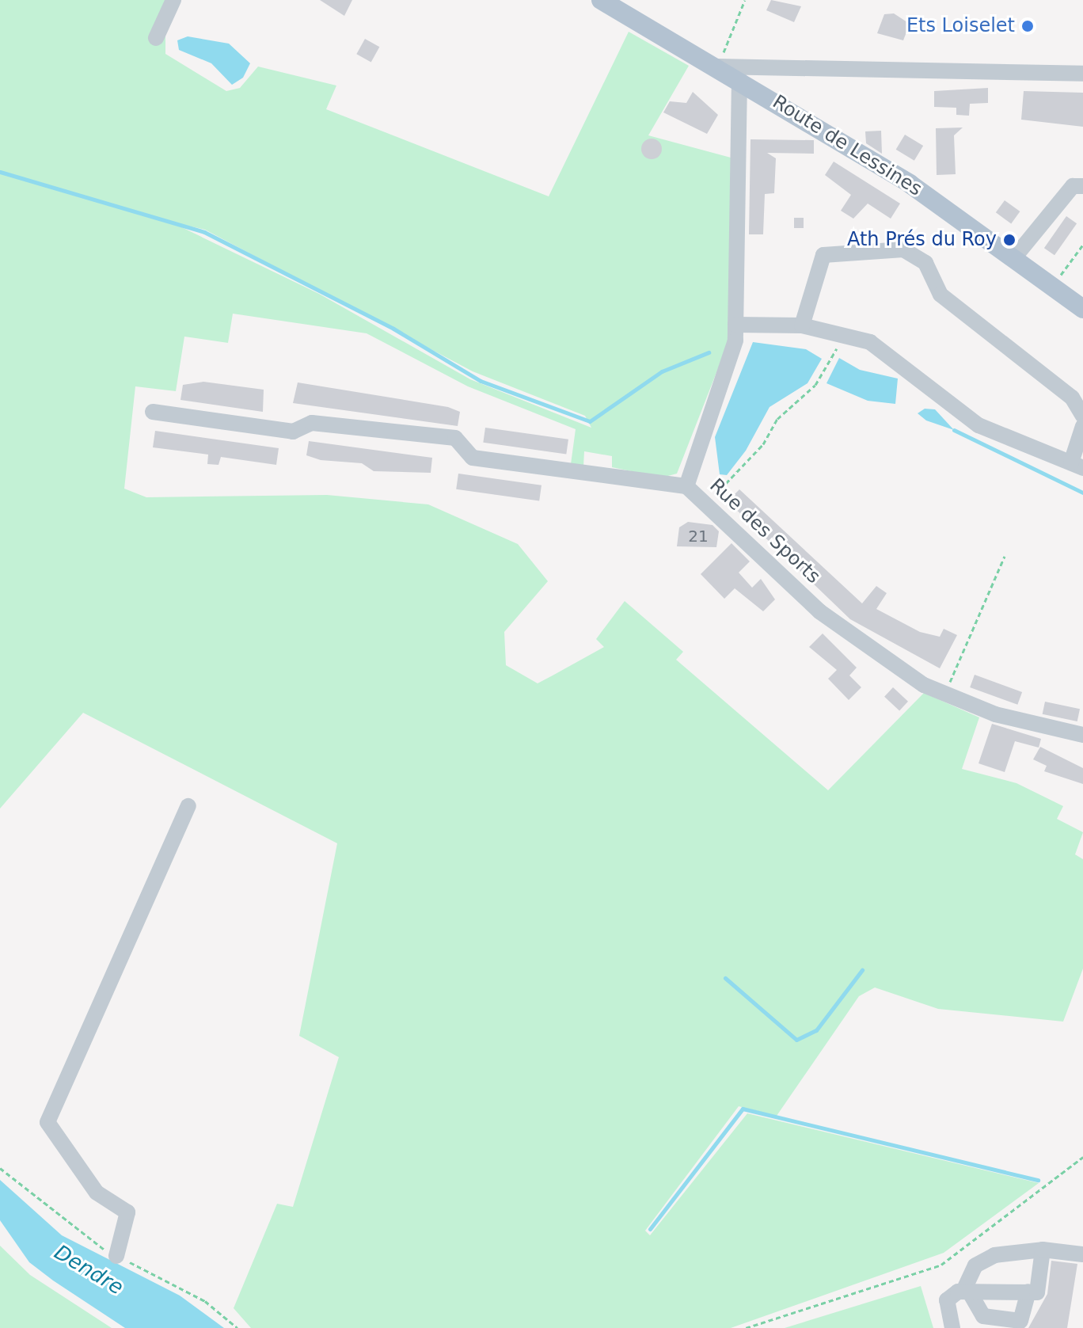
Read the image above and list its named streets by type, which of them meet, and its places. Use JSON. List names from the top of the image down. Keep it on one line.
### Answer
{"streets":{"main road":["Route de Lessines"],"street":["Rue des Sports"]},"crossings":[["Route de Lessines","Rue des Sports"]],"water":["Dendre"],"places":["Ets Loiselet","Ath Prés du Roy"],"house_numbers":["21"]}
